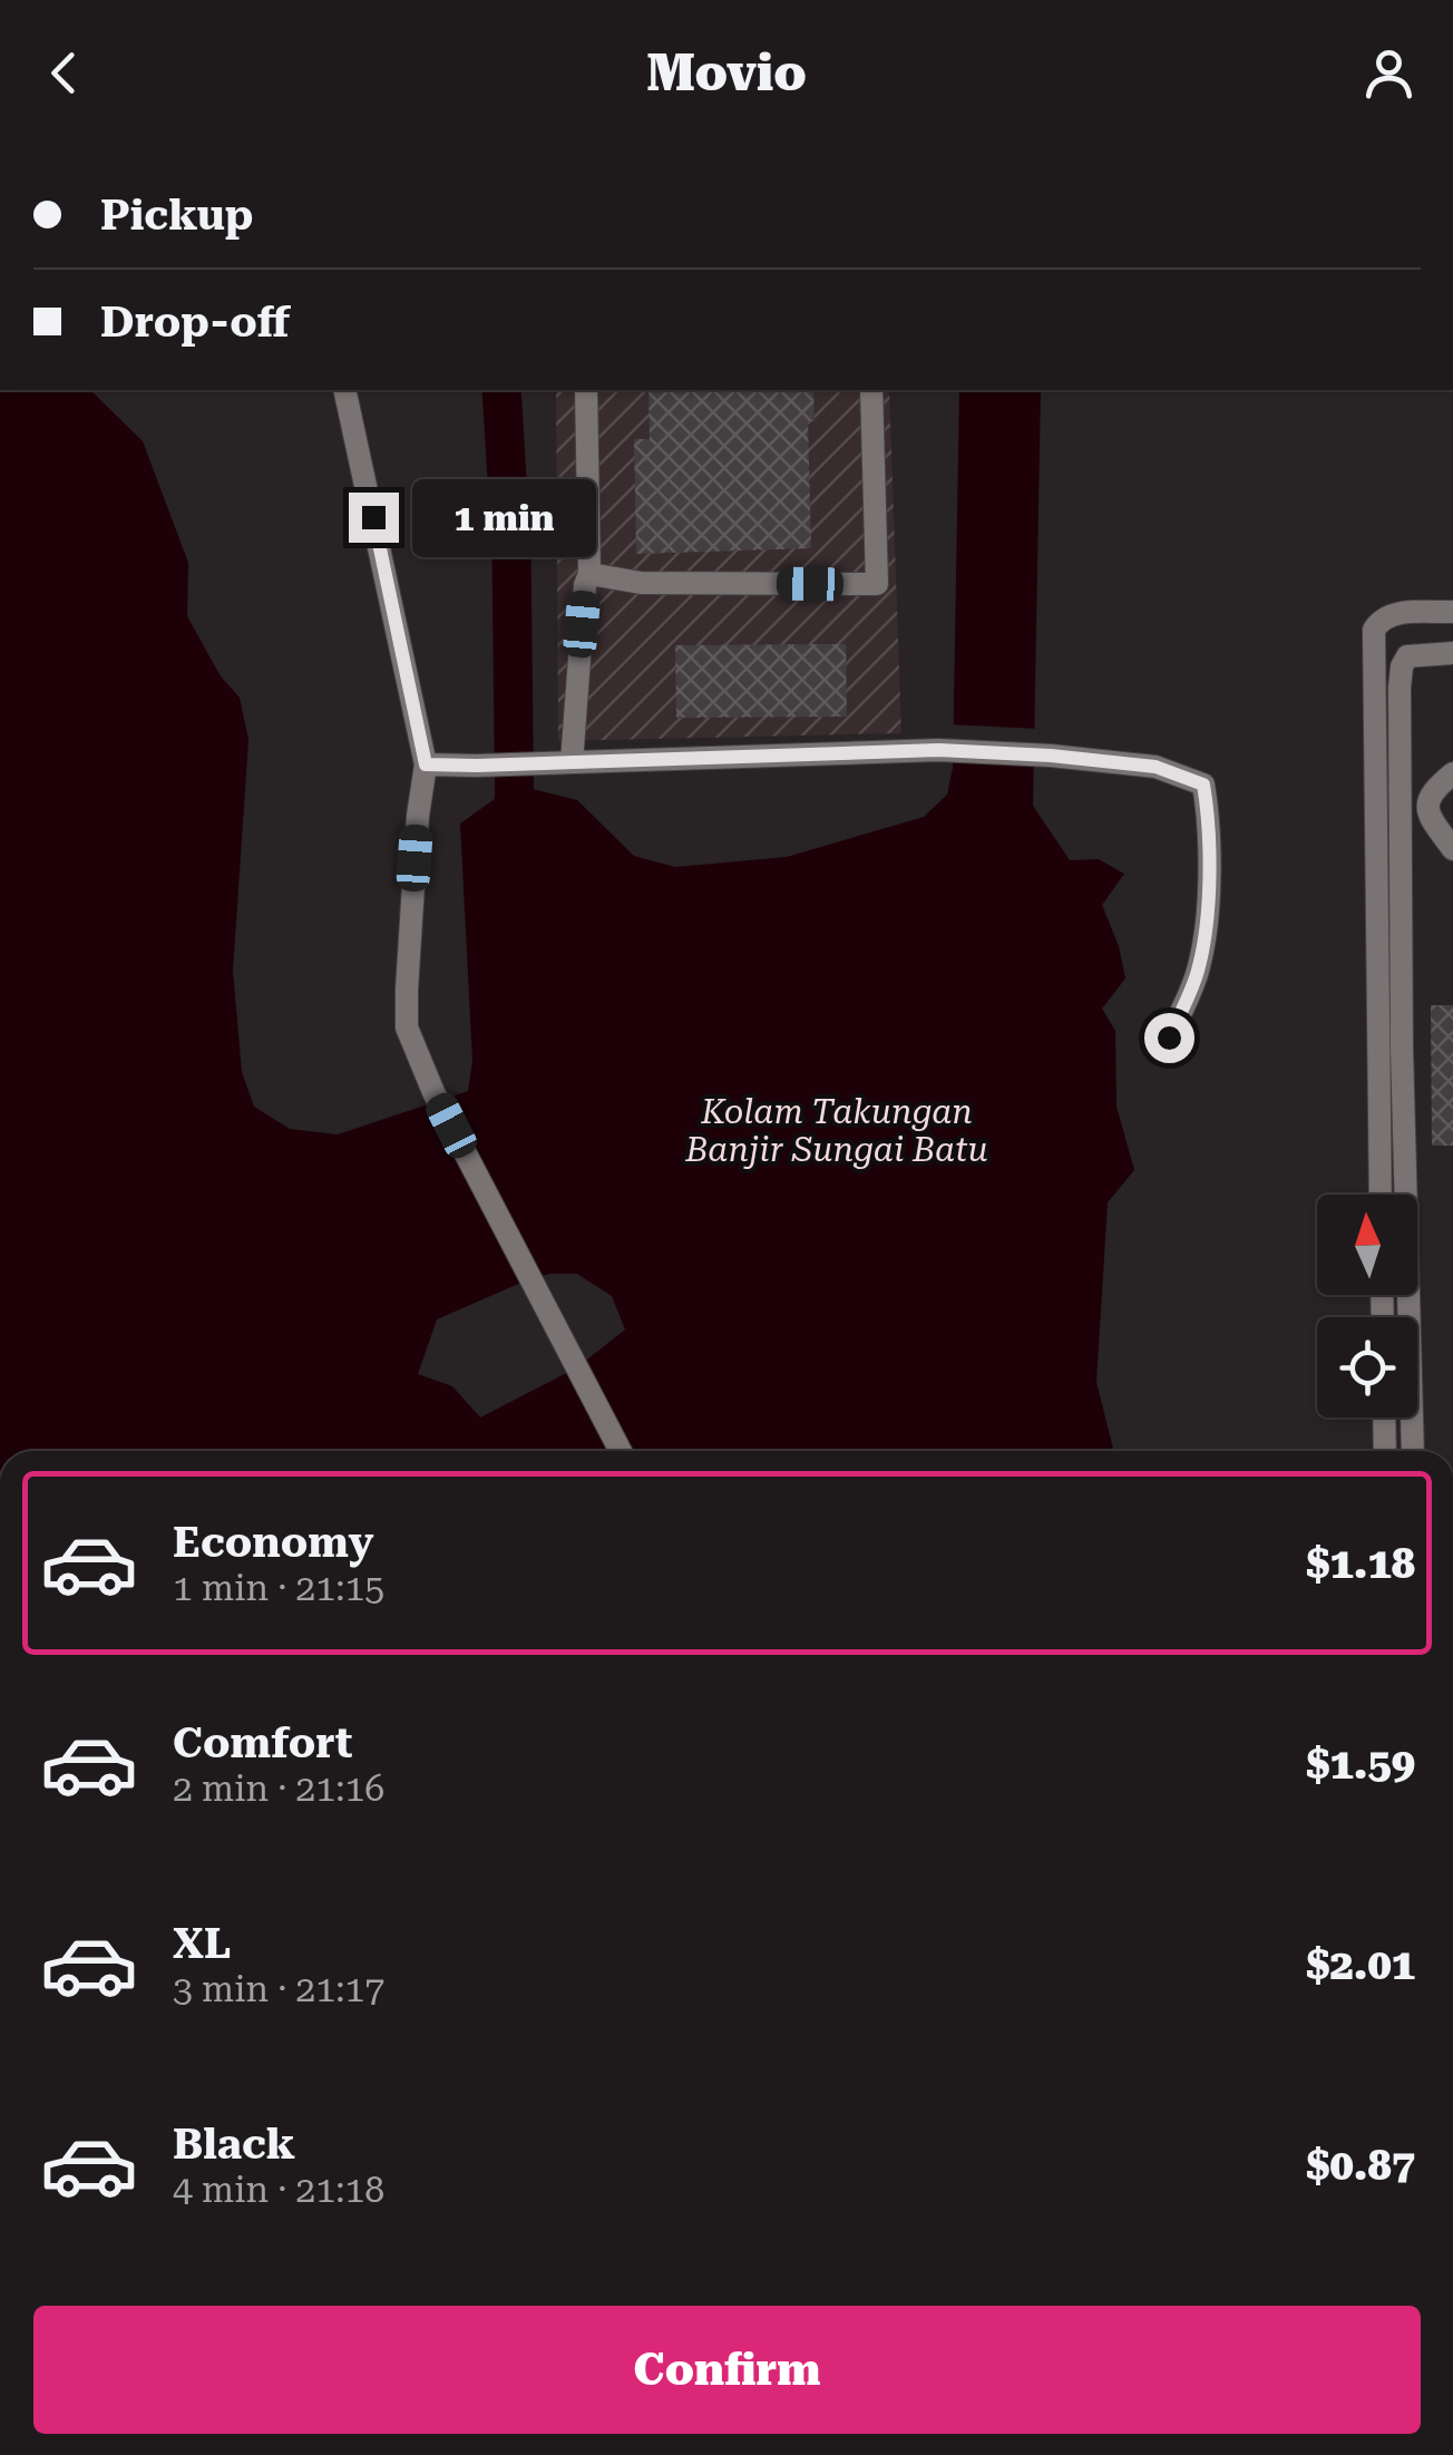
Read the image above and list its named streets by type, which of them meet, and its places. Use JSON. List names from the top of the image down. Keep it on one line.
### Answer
{"water":["Kolam Takungan Banjir Sungai Batu"],"north":"top","page":{"header":"Movio","banner":["Pickup","Drop-off"],"bubble":"1 min","list":[{"name":"Economy","note":"1 min · 21:15","value":"$1.18"},{"name":"Comfort","note":"2 min · 21:16","value":"$1.59"},{"name":"XL","note":"3 min · 21:17","value":"$2.01"},{"name":"Black","note":"4 min · 21:18","value":"$0.87"}],"buttons":"Confirm"}}
